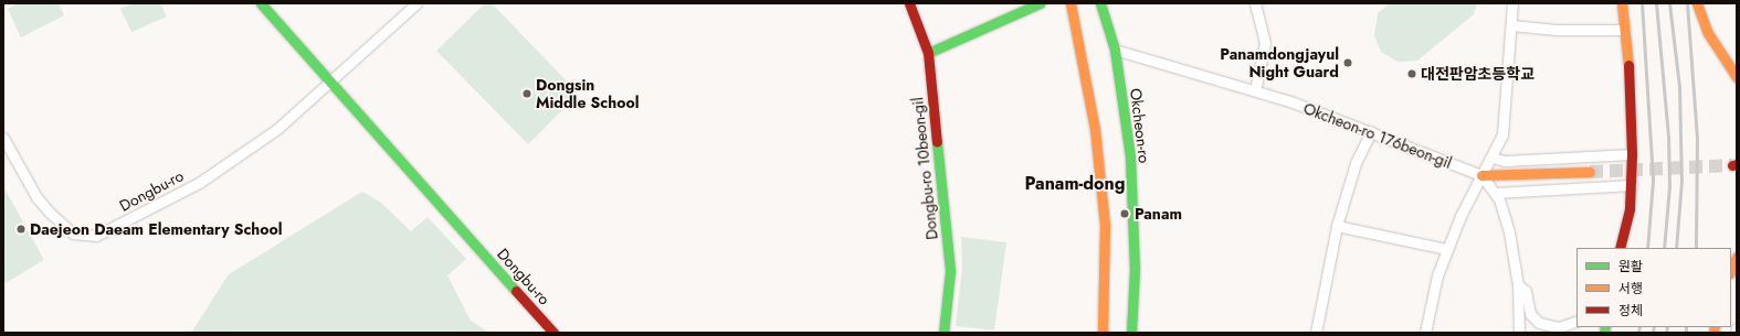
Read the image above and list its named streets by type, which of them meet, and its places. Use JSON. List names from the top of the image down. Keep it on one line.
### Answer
{"streets":{"main road":["Okcheon-ro","Dongbu-ro 10beon-gil","Dongbu-ro"],"street":["Okcheon-ro 176beon-gil"]},"crossings":[["Okcheon-ro","Okcheon-ro 176beon-gil"]],"districts":["Panam-dong"],"places":["Panamdongjayul Night Guard","대전판암초등학교","Dongsin Middle School","Panam","Daejeon Daeam Elementary School"],"legend":["원활","서행","정체"]}
